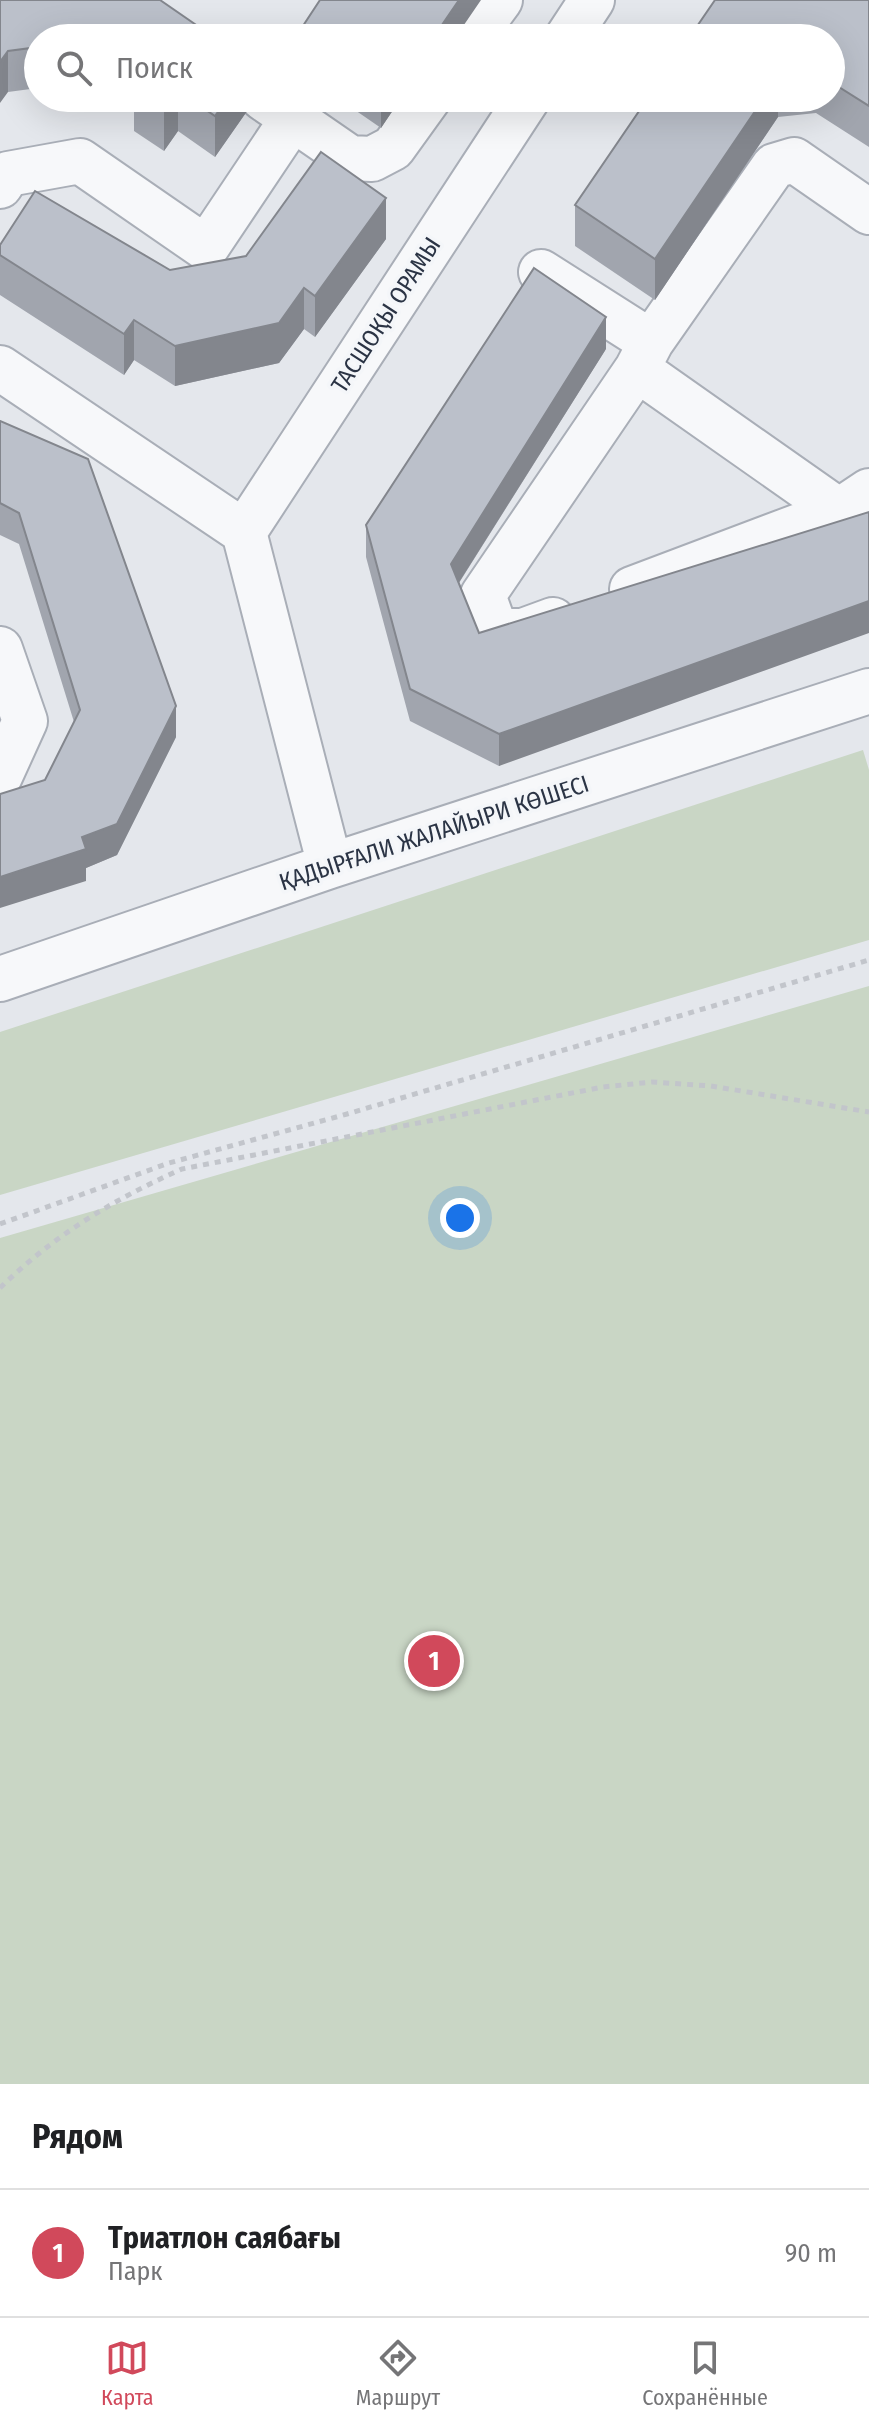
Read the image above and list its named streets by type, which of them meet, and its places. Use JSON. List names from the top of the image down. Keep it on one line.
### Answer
{"streets":{"street":["ТАСШОҚЫ ОРАМЫ","ҚАДЫРҒАЛИ ЖАЛАЙЫРИ КӨШЕСІ"]},"page":{"search":"Поиск","pins":"1","heading":"Рядом","list":[{"mark":"1","name":"Триатлон саябағы","note":"Парк","value":"90 m"}],"nav":["Карта","Маршрут","Сохранённые"]}}
